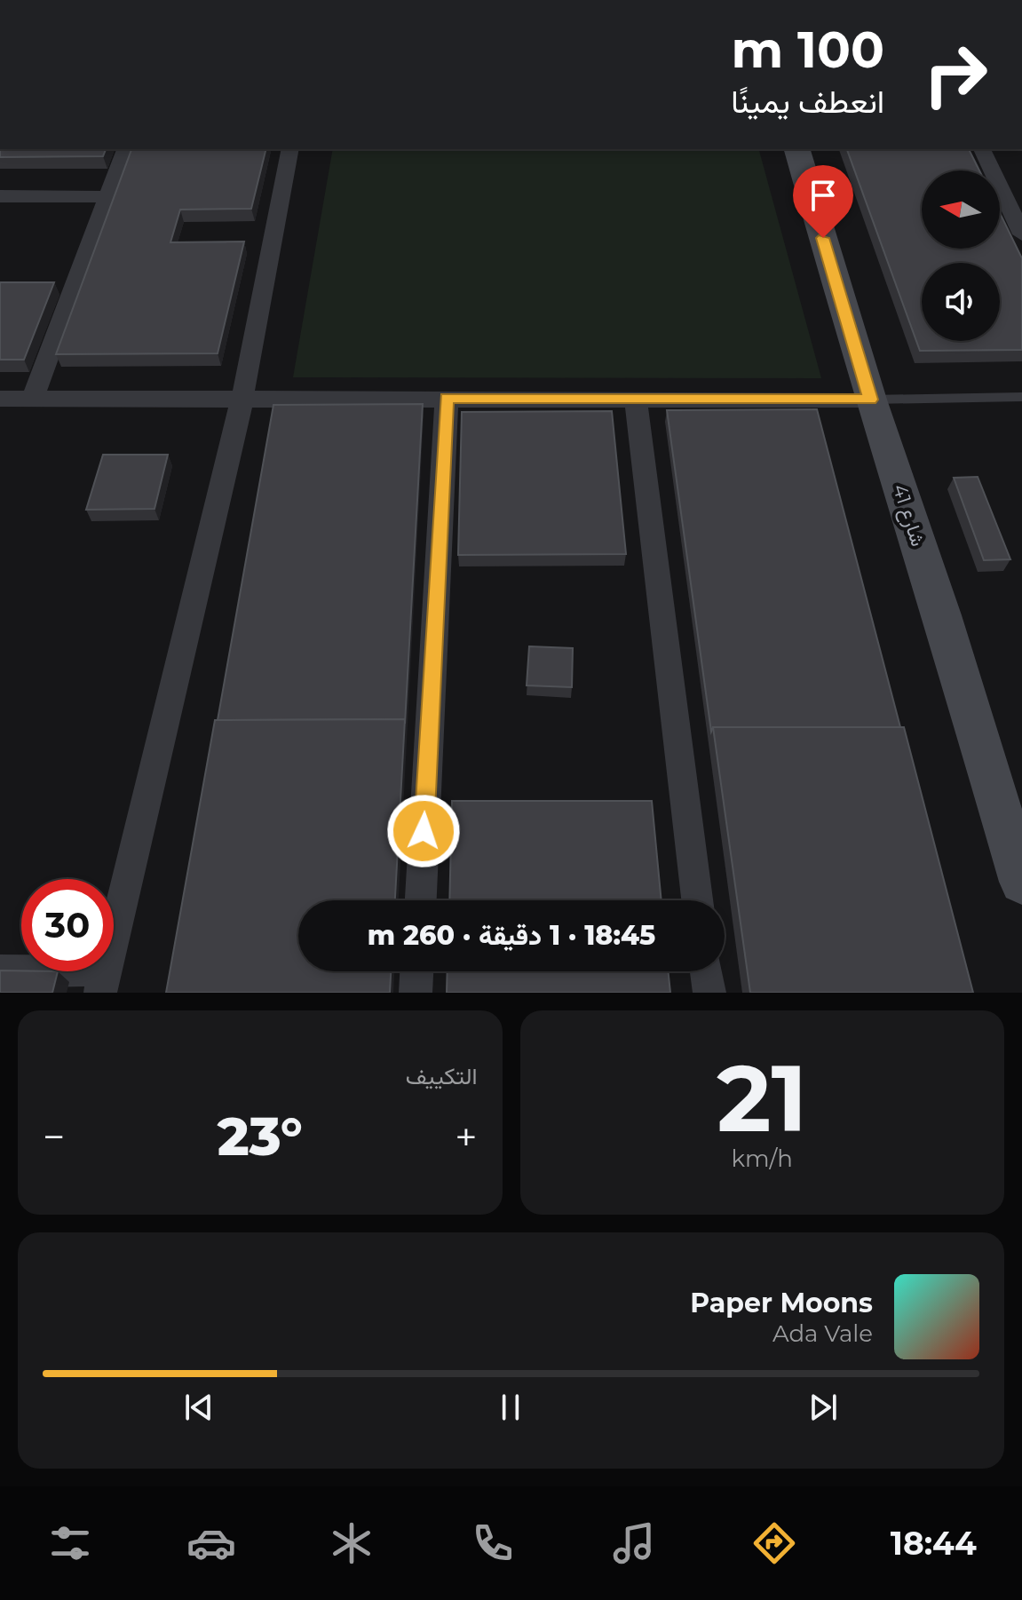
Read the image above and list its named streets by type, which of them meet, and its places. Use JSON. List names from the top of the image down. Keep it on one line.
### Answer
{"streets":{"main road":["شارع 41"]},"north":"left","page":{"turn":["100 m","انعطف يمينًا"],"limit":"30","trip":"18:45 · 1 دقيقة · 260 m","tile":[["21","km/h"],"التكييف"],"heat":["−","23°","+"],"song":["Paper Moons","Ada Vale"],"tabs":"18:44"}}
